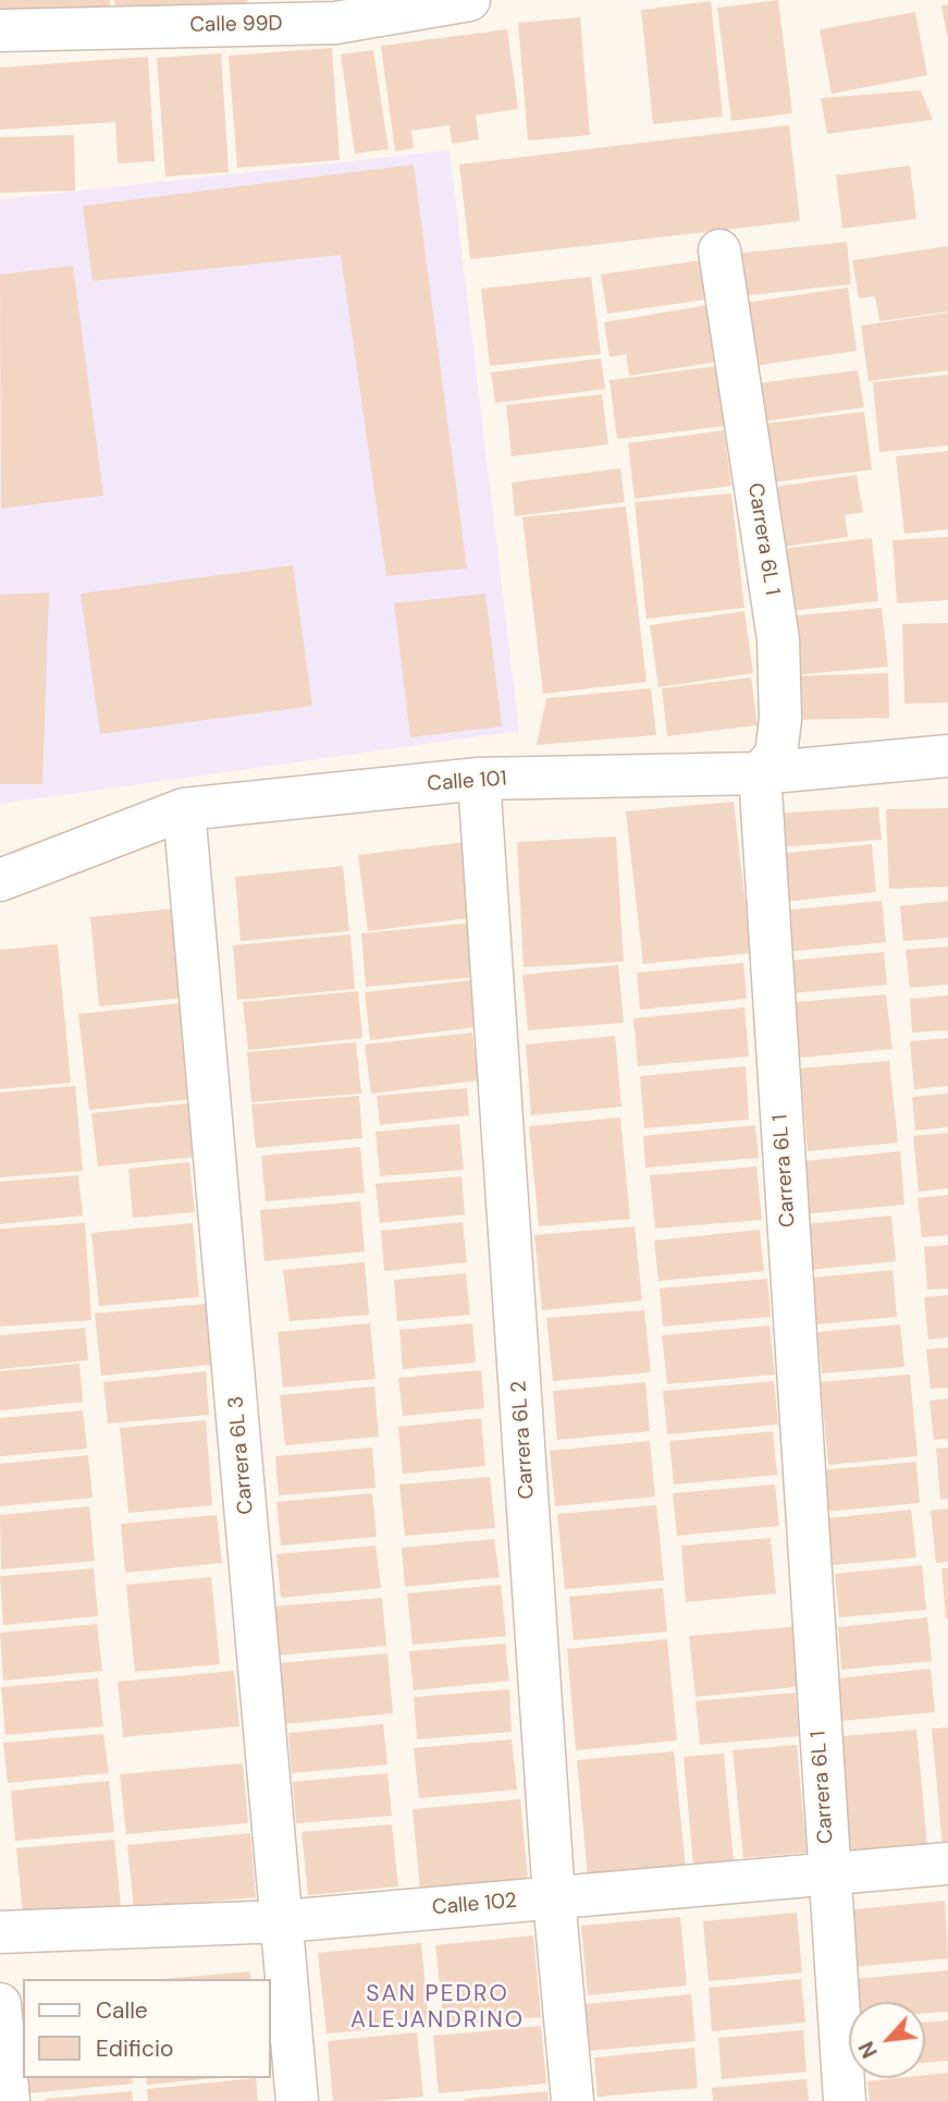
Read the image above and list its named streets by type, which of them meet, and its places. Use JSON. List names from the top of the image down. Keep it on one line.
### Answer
{"streets":{"street":["Calle 99D","Carrera 6L 1","Calle 101","Carrera 6L 2","Carrera 6L 3","Calle 102"]},"crossings":[["Carrera 6L 1","Calle 101"],["Carrera 6L 1","Calle 102"],["Calle 101","Carrera 6L 2"],["Calle 101","Carrera 6L 3"],["Carrera 6L 2","Calle 102"],["Carrera 6L 3","Calle 102"]],"districts":["SAN PEDRO ALEJANDRINO"],"legend":["Calle","Edificio"],"north":"bottom left"}
